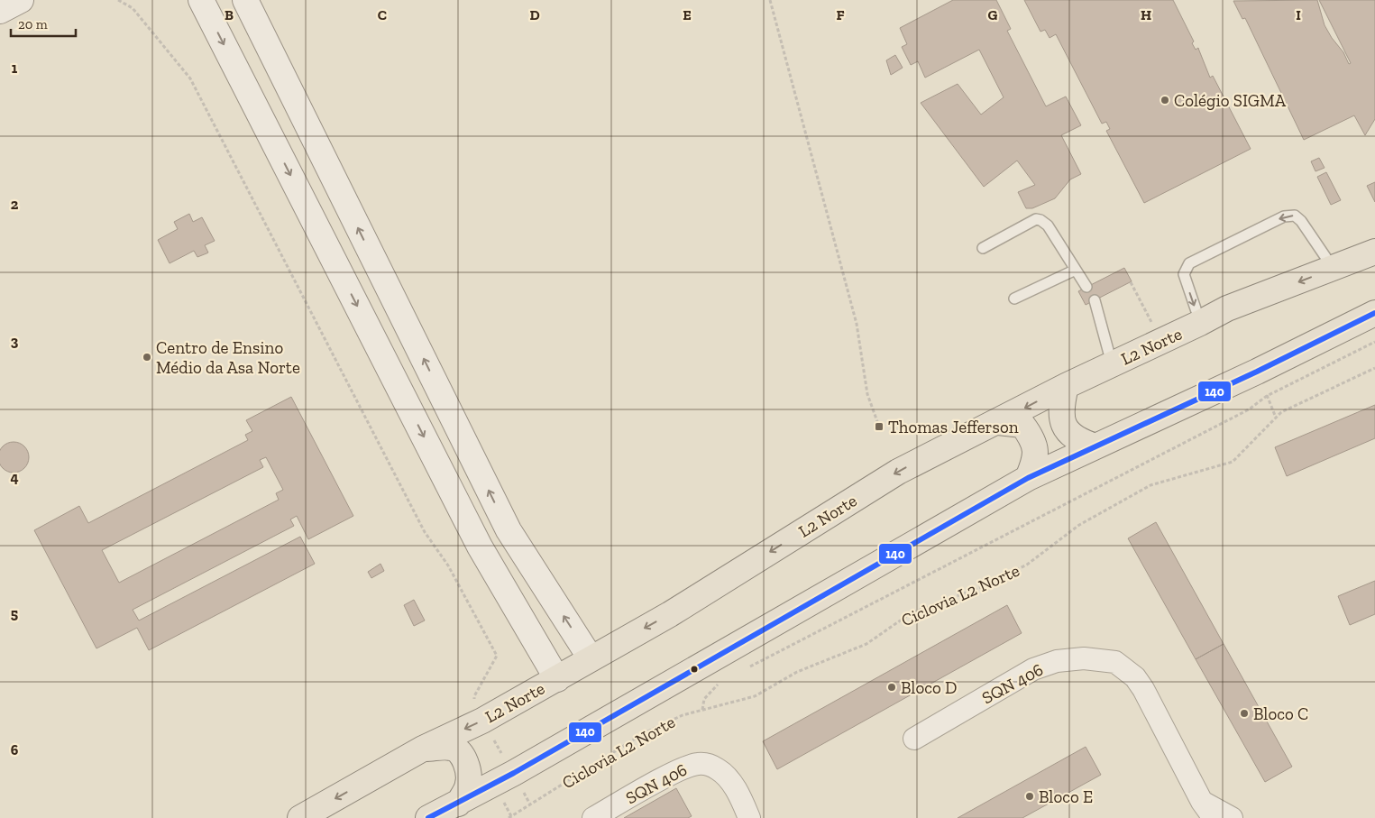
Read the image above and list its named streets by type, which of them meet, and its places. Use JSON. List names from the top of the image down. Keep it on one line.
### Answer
{"streets":{"main road":["L2 Norte"],"street":["SQN 406"],"path":["Ciclovia L2 Norte"]},"places":{"other":["Colégio SIGMA","Centro de Ensino Médio da Asa Norte","Bloco D","Bloco C","Bloco E"],"transit":["Thomas Jefferson"]},"lines":["transit line 140"],"scale_bar":"20 m","grid":{"columns":["B","C","D","E","F","G","H","I"],"rows":["1","2","3","4","5","6"]}}
